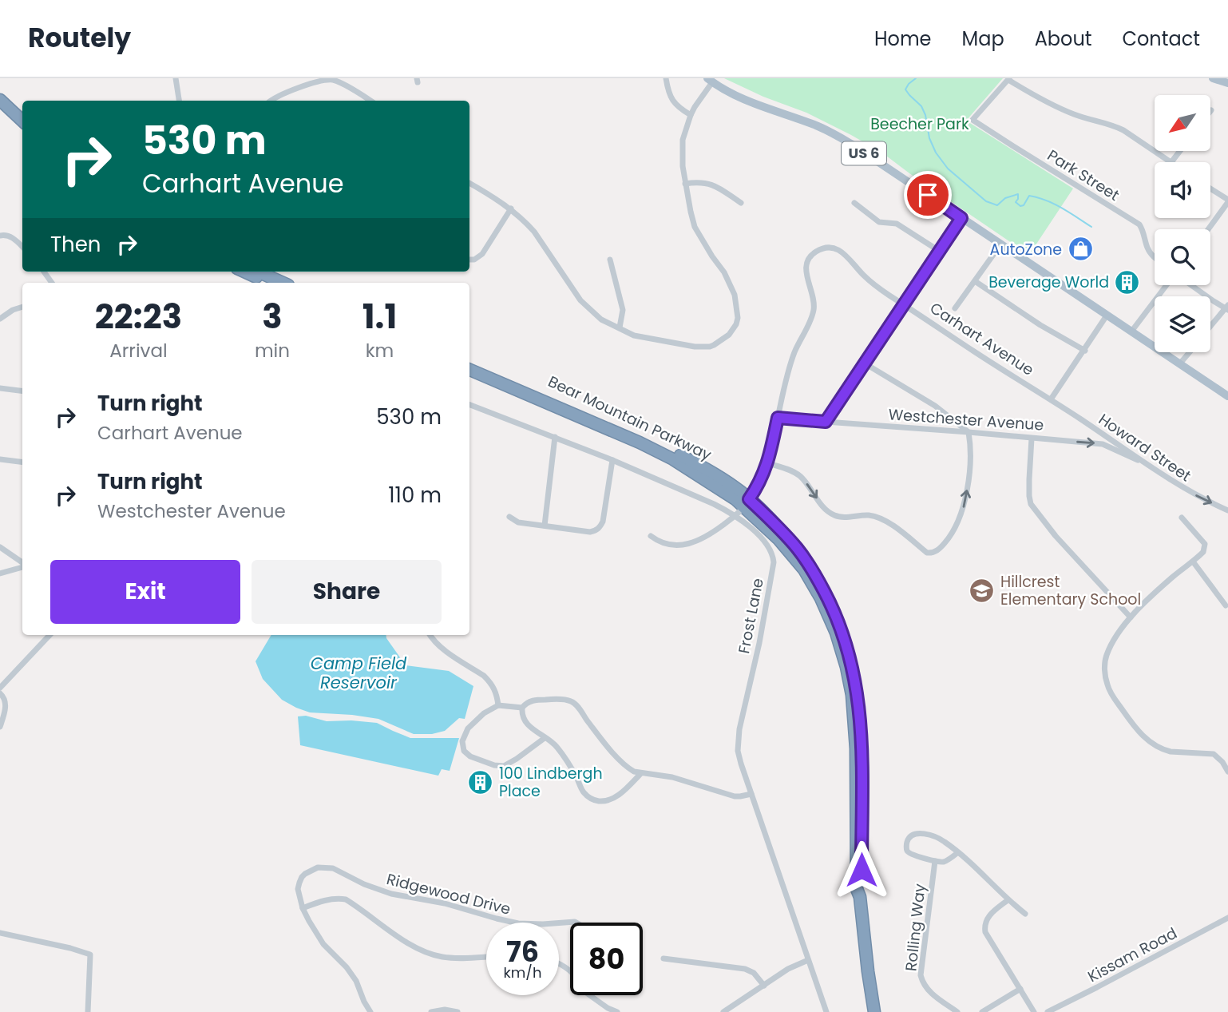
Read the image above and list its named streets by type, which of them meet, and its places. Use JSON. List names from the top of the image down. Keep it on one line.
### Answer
{"streets":{"highway":["Bear Mountain Parkway"],"main road":["US 6"],"street":["Park Street","Carhart Avenue","Westchester Avenue","Howard Street","Frost Lane","Ridgewood Drive","Rolling Way","Kissam Road"]},"crossings":[["Carhart Avenue","Bear Mountain Parkway"],["Carhart Avenue","Westchester Avenue"],["Carhart Avenue","Howard Street"],["Westchester Avenue","Howard Street"]],"one_way":["Howard Street"],"water":["Camp Field Reservoir"],"parks":["Beecher Park"],"places":{"shop":["AutoZone"],"building":["Beverage World","100 Lindbergh Place"],"school or university":["Hillcrest Elementary School"]},"north":"bottom left","page":{"header":"Routely","nav":["Home","Map","About","Contact"],"turn":["530 m","Carhart Avenue"],"then":"Then","eta":["22:23","Arrival","3","min","1.1","km"],"list":[{"name":"Turn right","note":"Carhart Avenue","value":"530 m"},{"name":"Turn right","note":"Westchester Avenue","value":"110 m"}],"buttons":["Exit","Share"],"speed":"76 km/h","limit":"80"}}
